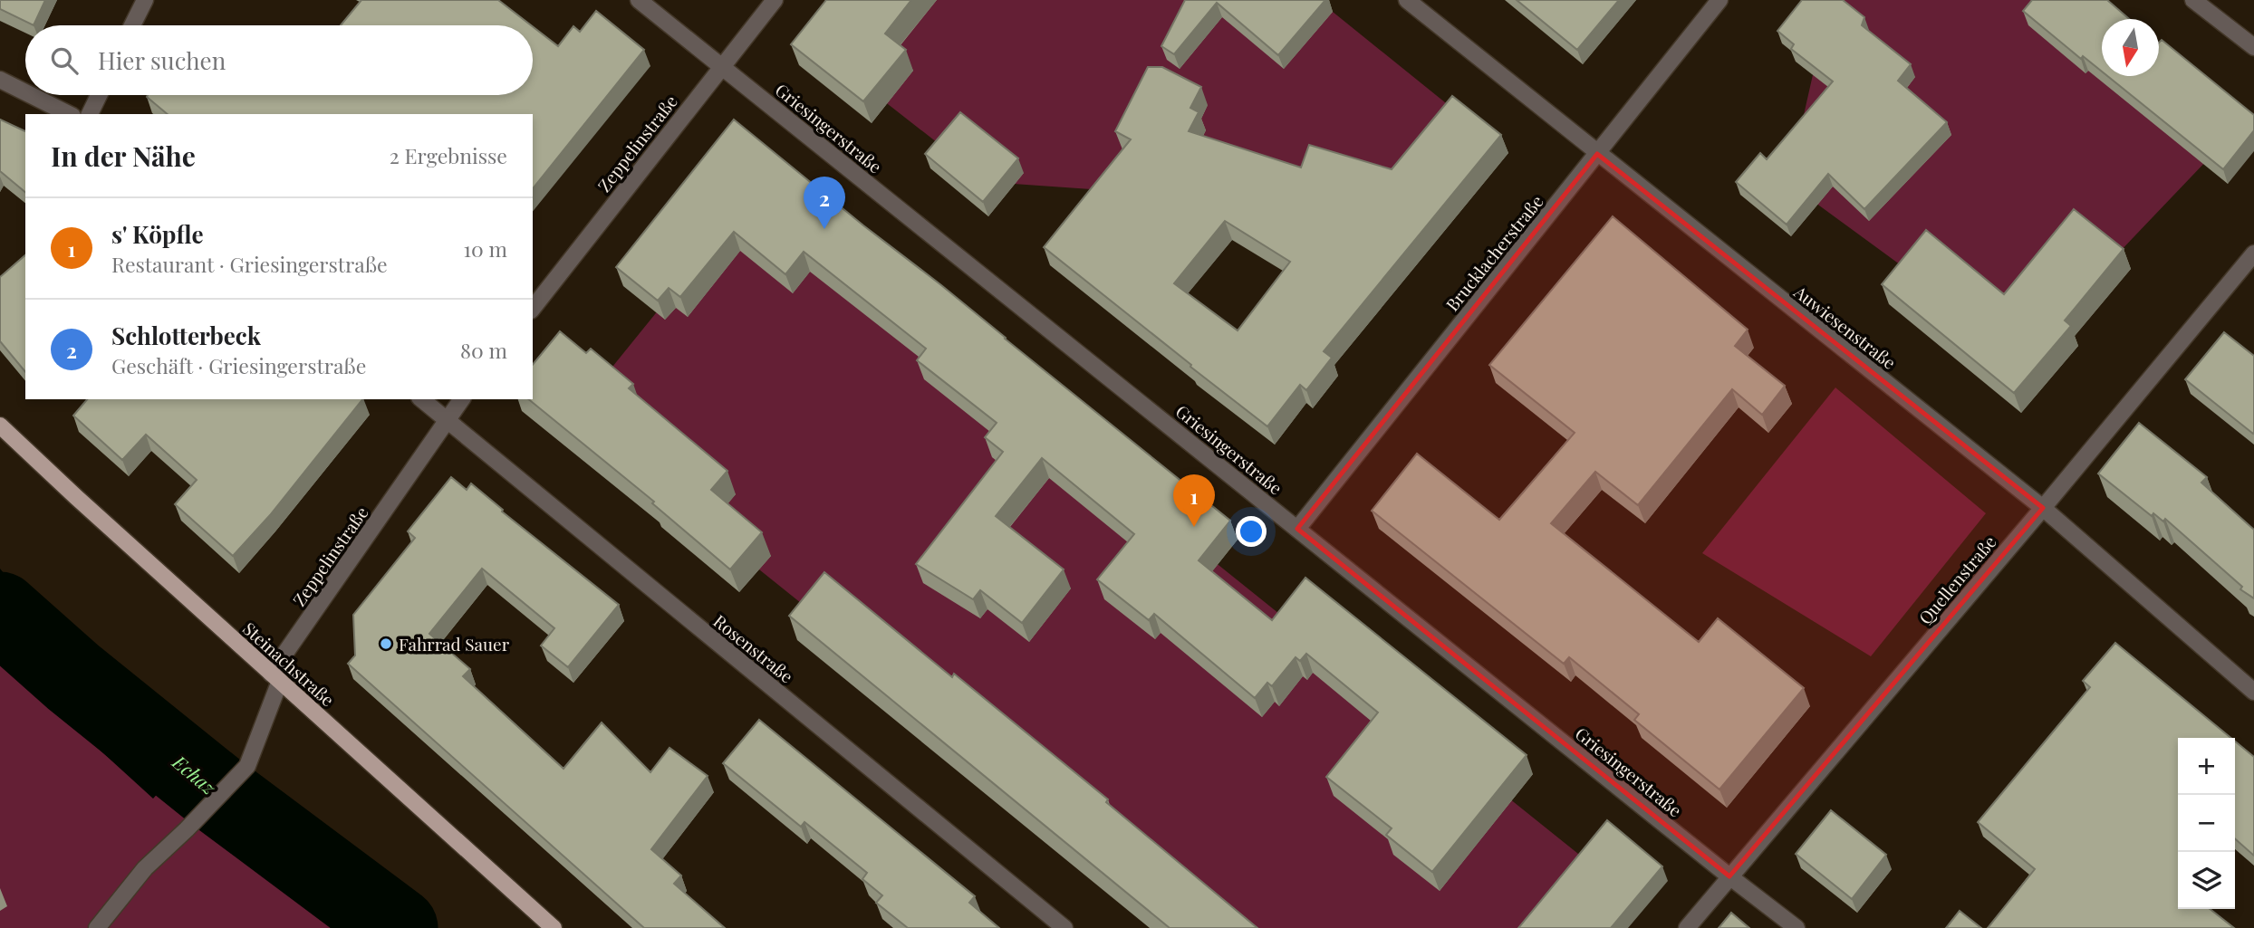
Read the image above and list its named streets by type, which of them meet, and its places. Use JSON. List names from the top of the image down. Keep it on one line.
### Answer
{"streets":{"main road":["Steinachstraße"],"street":["Griesingerstraße","Zeppelinstraße","Brucklacherstraße","Auwiesenstraße","Quellenstraße","Rosenstraße"]},"crossings":[["Griesingerstraße","Zeppelinstraße"],["Griesingerstraße","Brucklacherstraße"],["Griesingerstraße","Quellenstraße"],["Zeppelinstraße","Rosenstraße"],["Zeppelinstraße","Steinachstraße"],["Brucklacherstraße","Auwiesenstraße"],["Auwiesenstraße","Quellenstraße"]],"water":["Echaz"],"places":["Fahrrad Sauer"],"north":"bottom","page":{"search":"Hier suchen","heading":["In der Nähe","2 Ergebnisse"],"pins":["2","1"],"list":[{"mark":"1","name":"s' Köpfle","note":"Restaurant · Griesingerstraße","value":"10 m"},{"mark":"2","name":"Schlotterbeck","note":"Geschäft · Griesingerstraße","value":"80 m"}],"map_buttons":["+","−"]}}
